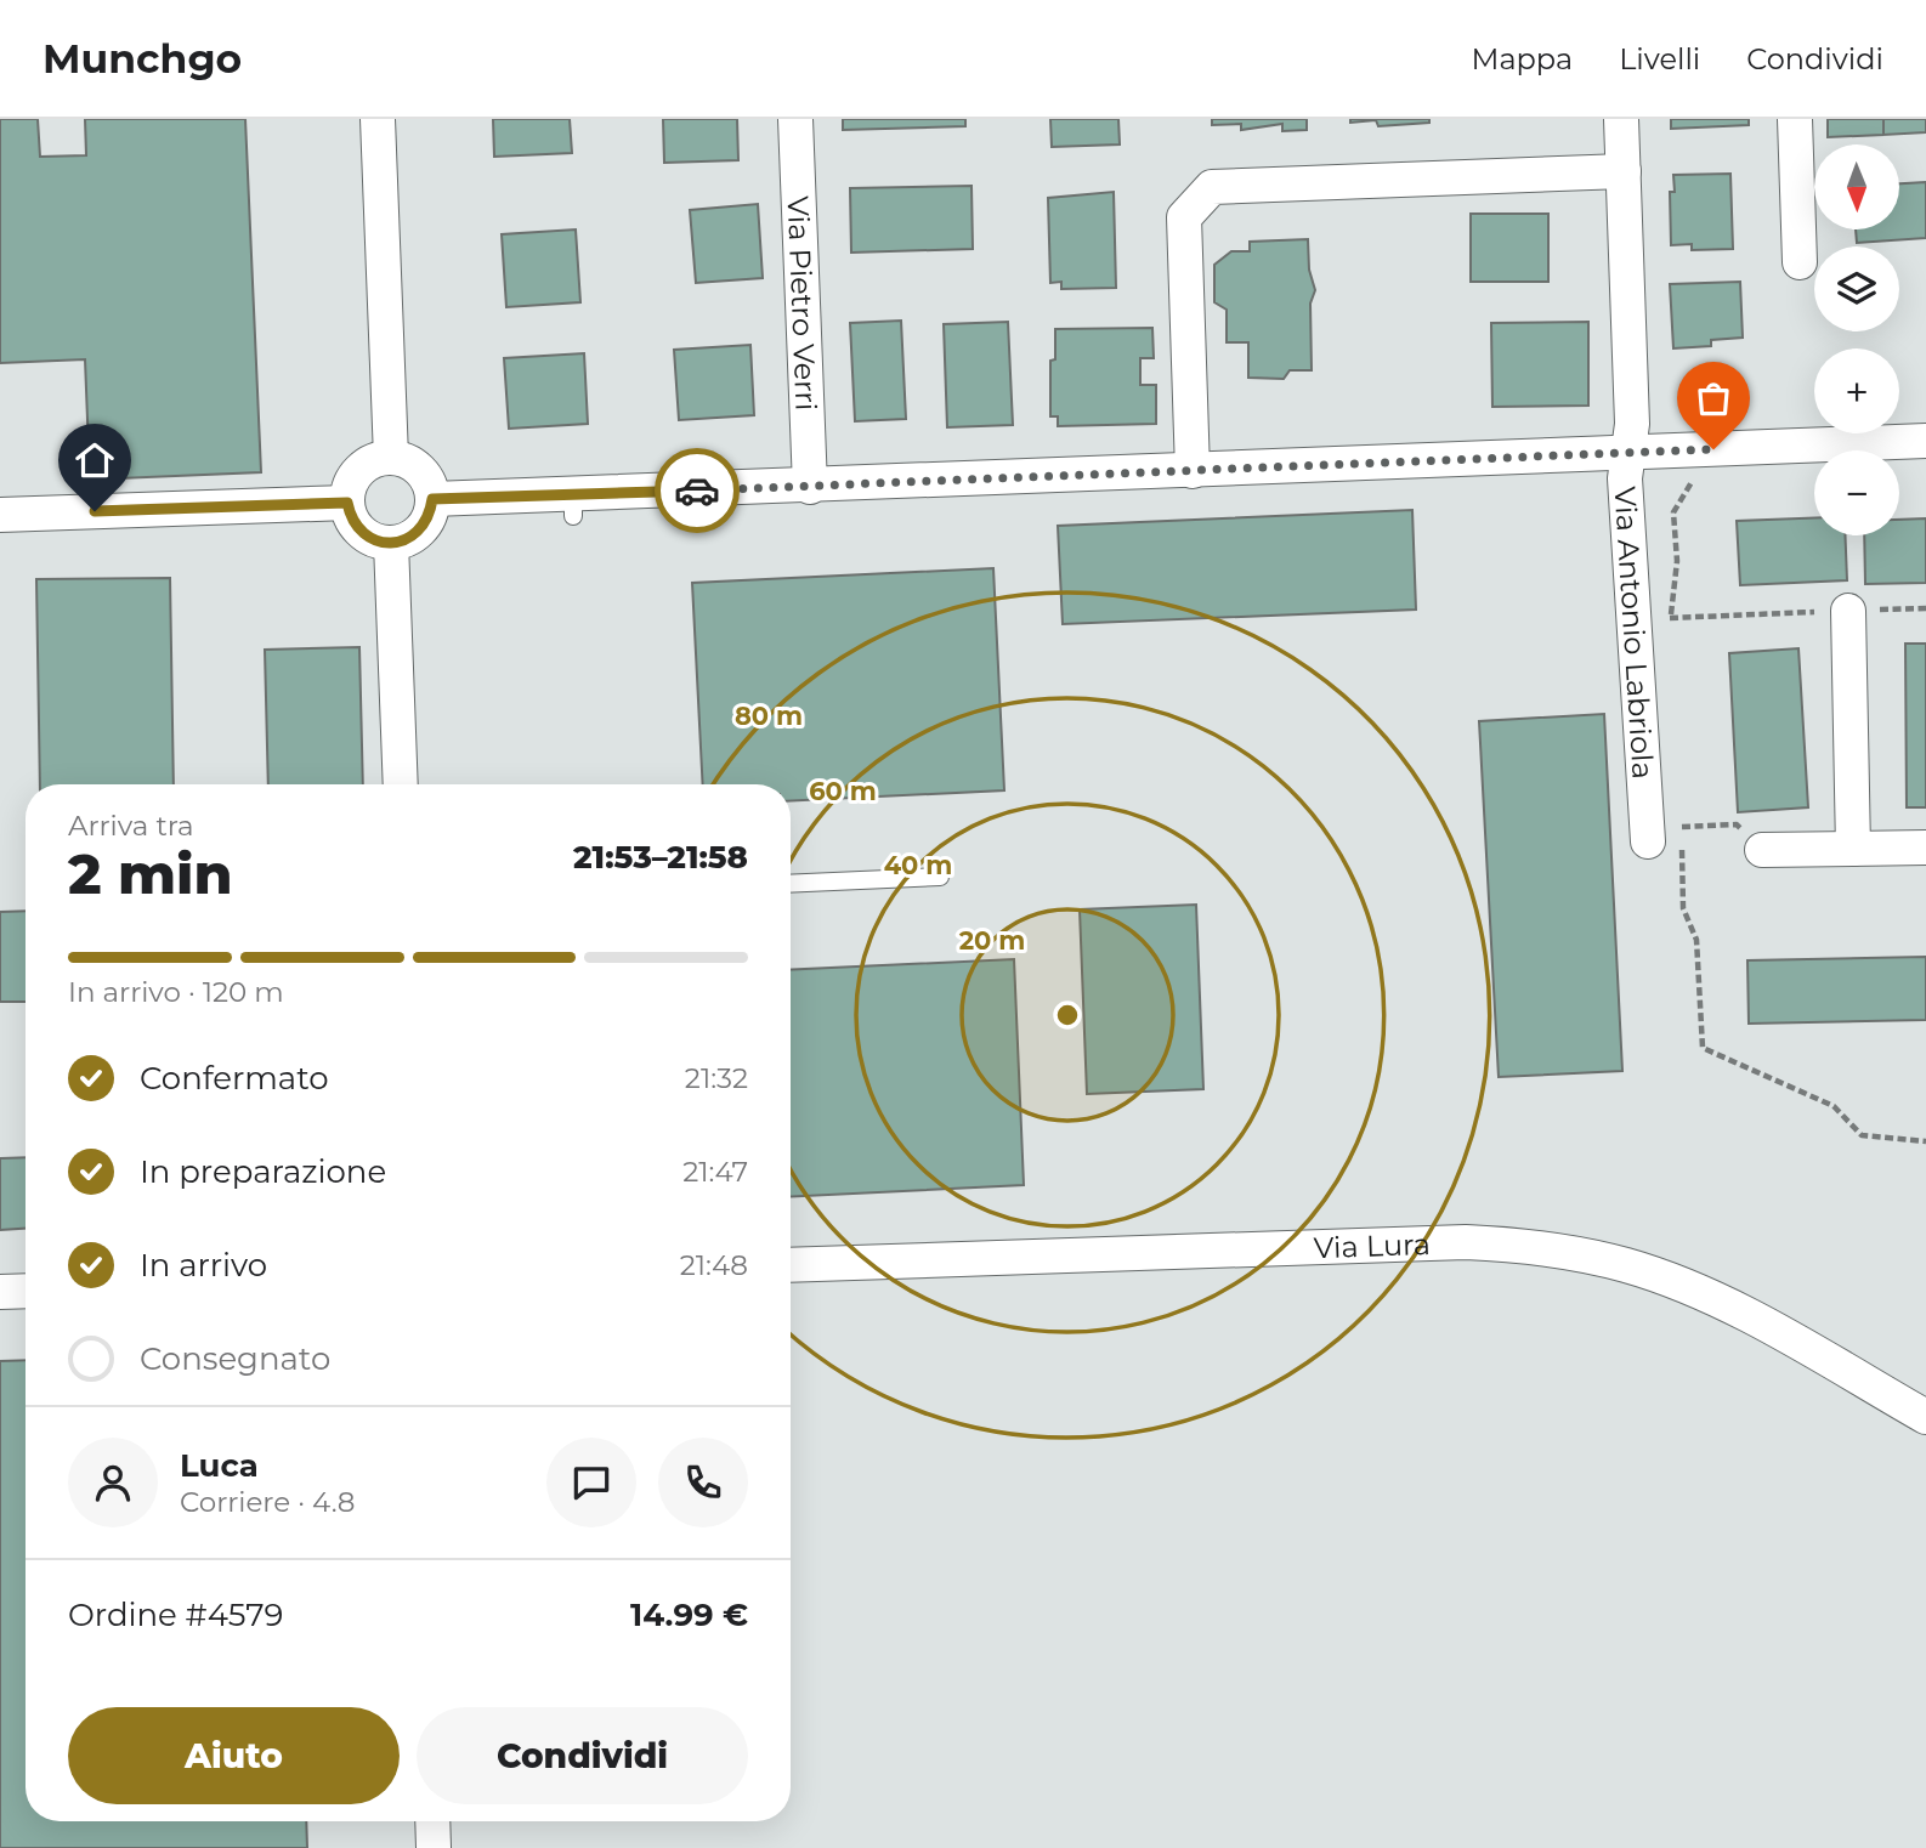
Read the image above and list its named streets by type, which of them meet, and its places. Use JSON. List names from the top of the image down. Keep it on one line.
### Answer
{"streets":{"street":["Via Pietro Verri","Via Antonio Labriola","Via Lura"]},"north":"bottom","page":{"header":"Munchgo","nav":["Mappa","Livelli","Condividi"],"map_buttons":["+","−"],"heading":["2 min","Arriva tra","21:53–21:58"],"panel":["Luca","Corriere · 4.8","Ordine #4579","14.99 €"],"bar":"In arrivo · 120 m","list":[["Confermato","21:32"],["In preparazione","21:47"],["In arrivo","21:48"],"Consegnato"],"buttons":["Aiuto","Condividi"]},"rings":["80 m","60 m","40 m","20 m"]}
